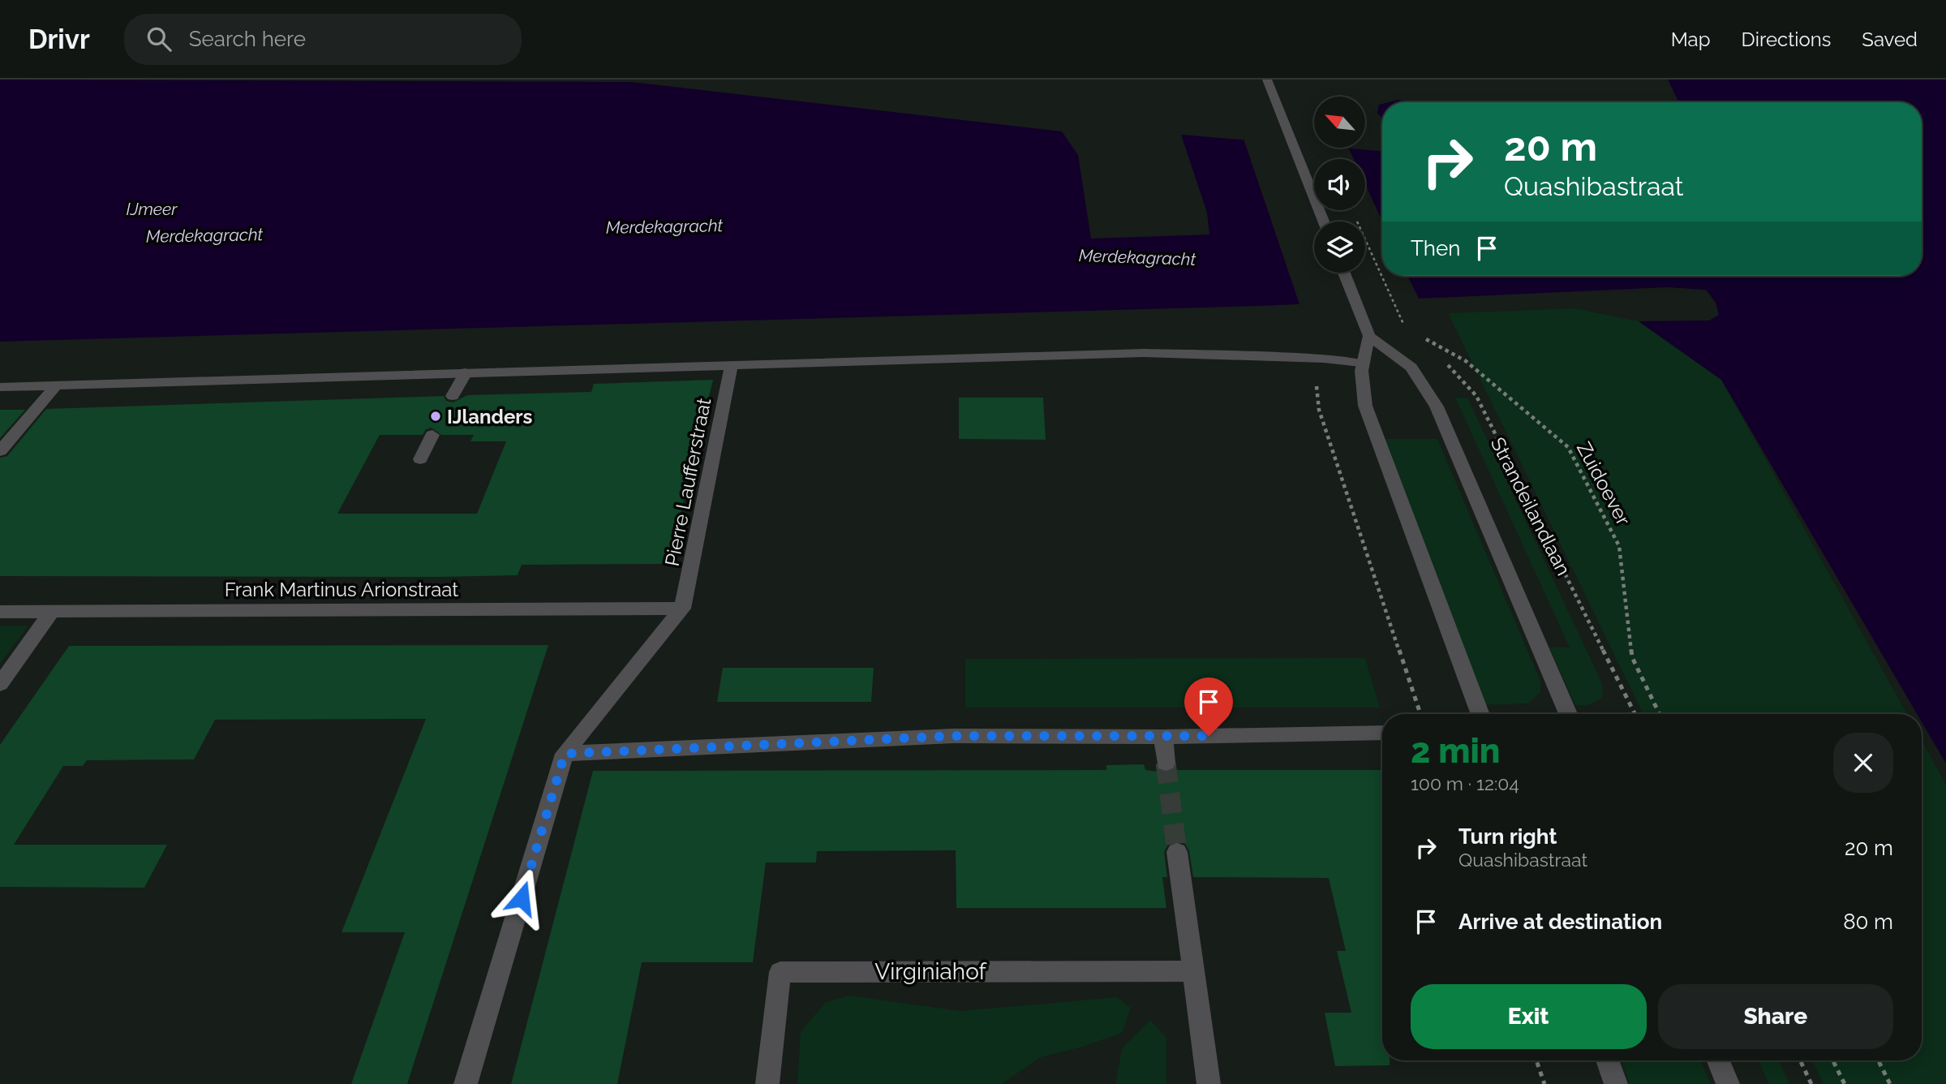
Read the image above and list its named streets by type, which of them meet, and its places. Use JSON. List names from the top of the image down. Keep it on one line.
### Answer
{"streets":{"street":["Pierre Laufferstraat","Frank Martinus Arionstraat","Virginiahof"],"path":["Zuidoever","Strandeilandlaan"]},"crossings":[["Pierre Laufferstraat","Frank Martinus Arionstraat"]],"water":["IJmeer","Merdekagracht"],"places":["IJlanders"],"north":"top left","page":{"header":"Drivr","search":"Search here","nav":["Map","Directions","Saved"],"turn":["20 m","Quashibastraat"],"then":"Then","heading":["2 min","100 m · 12:04"],"list":[{"name":"Turn right","note":"Quashibastraat","value":"20 m"},{"name":"Arrive at destination","value":"80 m"}],"buttons":["Exit","Share"]}}
